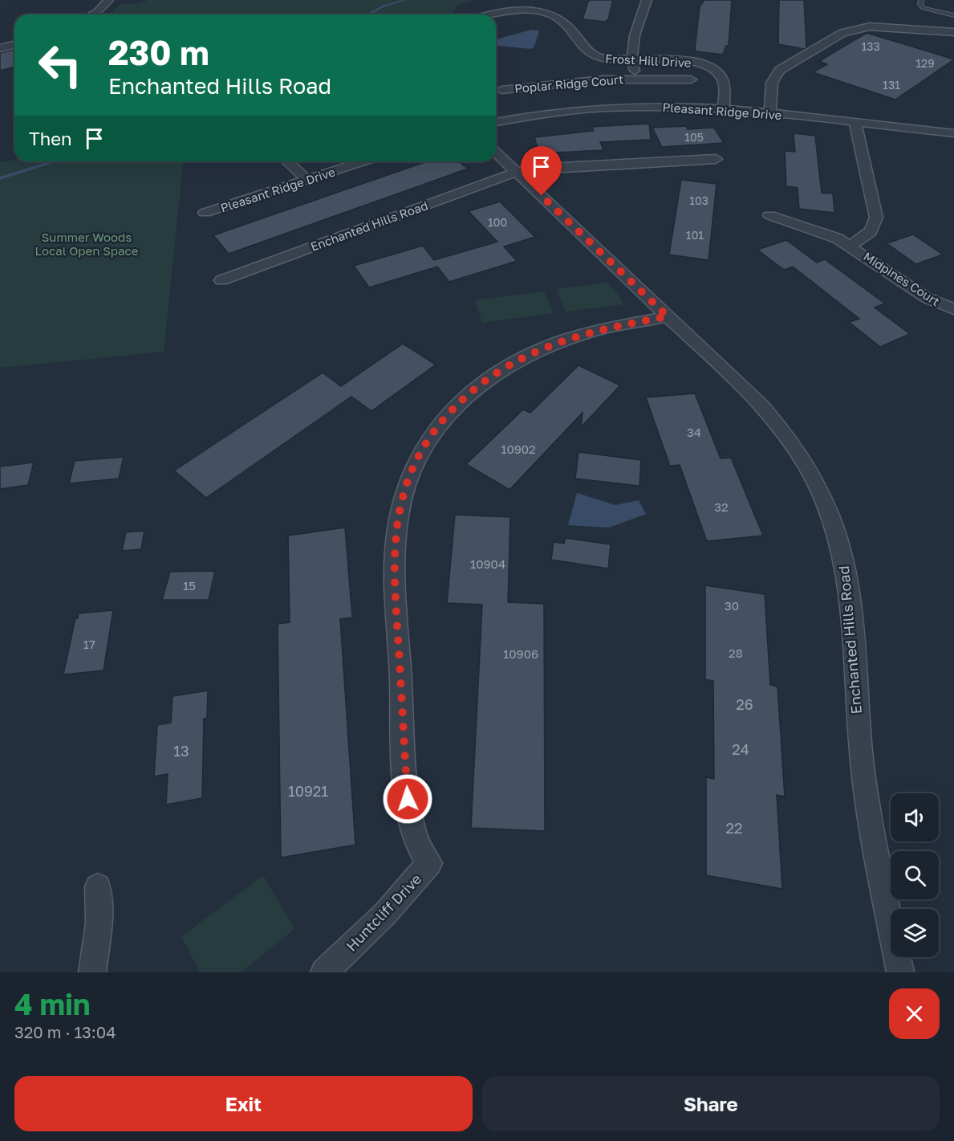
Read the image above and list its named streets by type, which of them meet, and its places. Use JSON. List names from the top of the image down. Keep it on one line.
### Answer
{"streets":{"street":["Frost Hill Drive","Poplar Ridge Court","Pleasant Ridge Drive","Enchanted Hills Road","Midpines Court","Huntcliff Drive"]},"crossings":[["Frost Hill Drive","Poplar Ridge Court"],["Frost Hill Drive","Pleasant Ridge Drive"],["Pleasant Ridge Drive","Midpines Court"],["Enchanted Hills Road","Huntcliff Drive"]],"parks":["Summer Woods Local Open Space"],"house_numbers":["133","129","131","105","103","100","101","34","10902","32","10904","15","30","17","28","10906","26","24","13","10921","22"],"page":{"turn":["230 m","Enchanted Hills Road"],"then":"Then","heading":["4 min","320 m · 13:04"],"buttons":["Exit","Share"]}}
